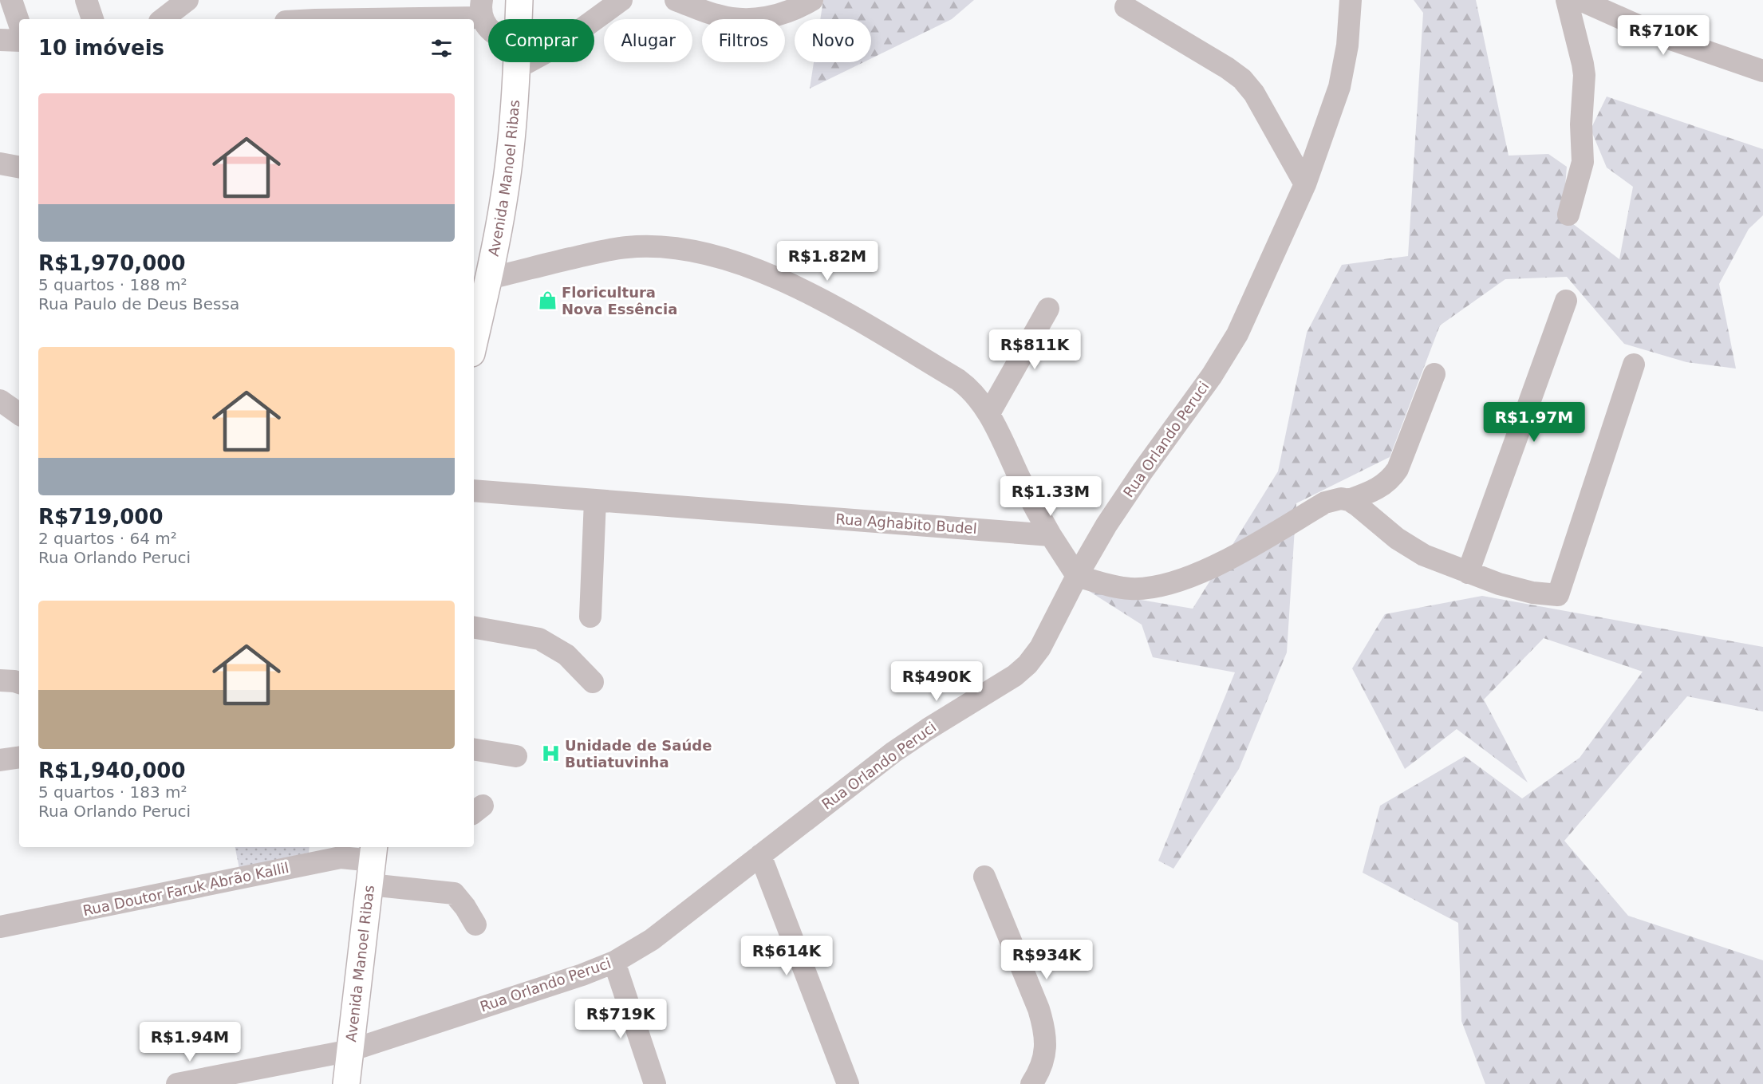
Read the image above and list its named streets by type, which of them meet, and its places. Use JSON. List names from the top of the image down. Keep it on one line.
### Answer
{"streets":{"main road":["Avenida Manoel Ribas"],"street":["Rua Orlando Peruci","Rua Aghabito Budel","Rua Doutor Faruk Abrão Kallil"]},"crossings":[["Avenida Manoel Ribas","Rua Orlando Peruci"],["Avenida Manoel Ribas","Rua Doutor Faruk Abrão Kallil"]],"places":{"shop":["Floricultura Nova Essência"],"hospital":["Unidade de Saúde Butiatuvinha"]},"page":{"price":["R$710K","R$1.82M","R$811K","R$1.97M","R$1.33M","R$490K","R$614K","R$934K","R$719K","R$1.94M"],"chip":["Comprar","Alugar","Filtros","Novo"],"heading":"10 imóveis","list":[{"name":"R$1,970,000","note":"5 quartos · 188 m² · Rua Paulo de Deus Bessa"},{"name":"R$719,000","note":"2 quartos · 64 m² · Rua Orlando Peruci"},{"name":"R$1,940,000","note":"5 quartos · 183 m² · Rua Orlando Peruci"}]}}
